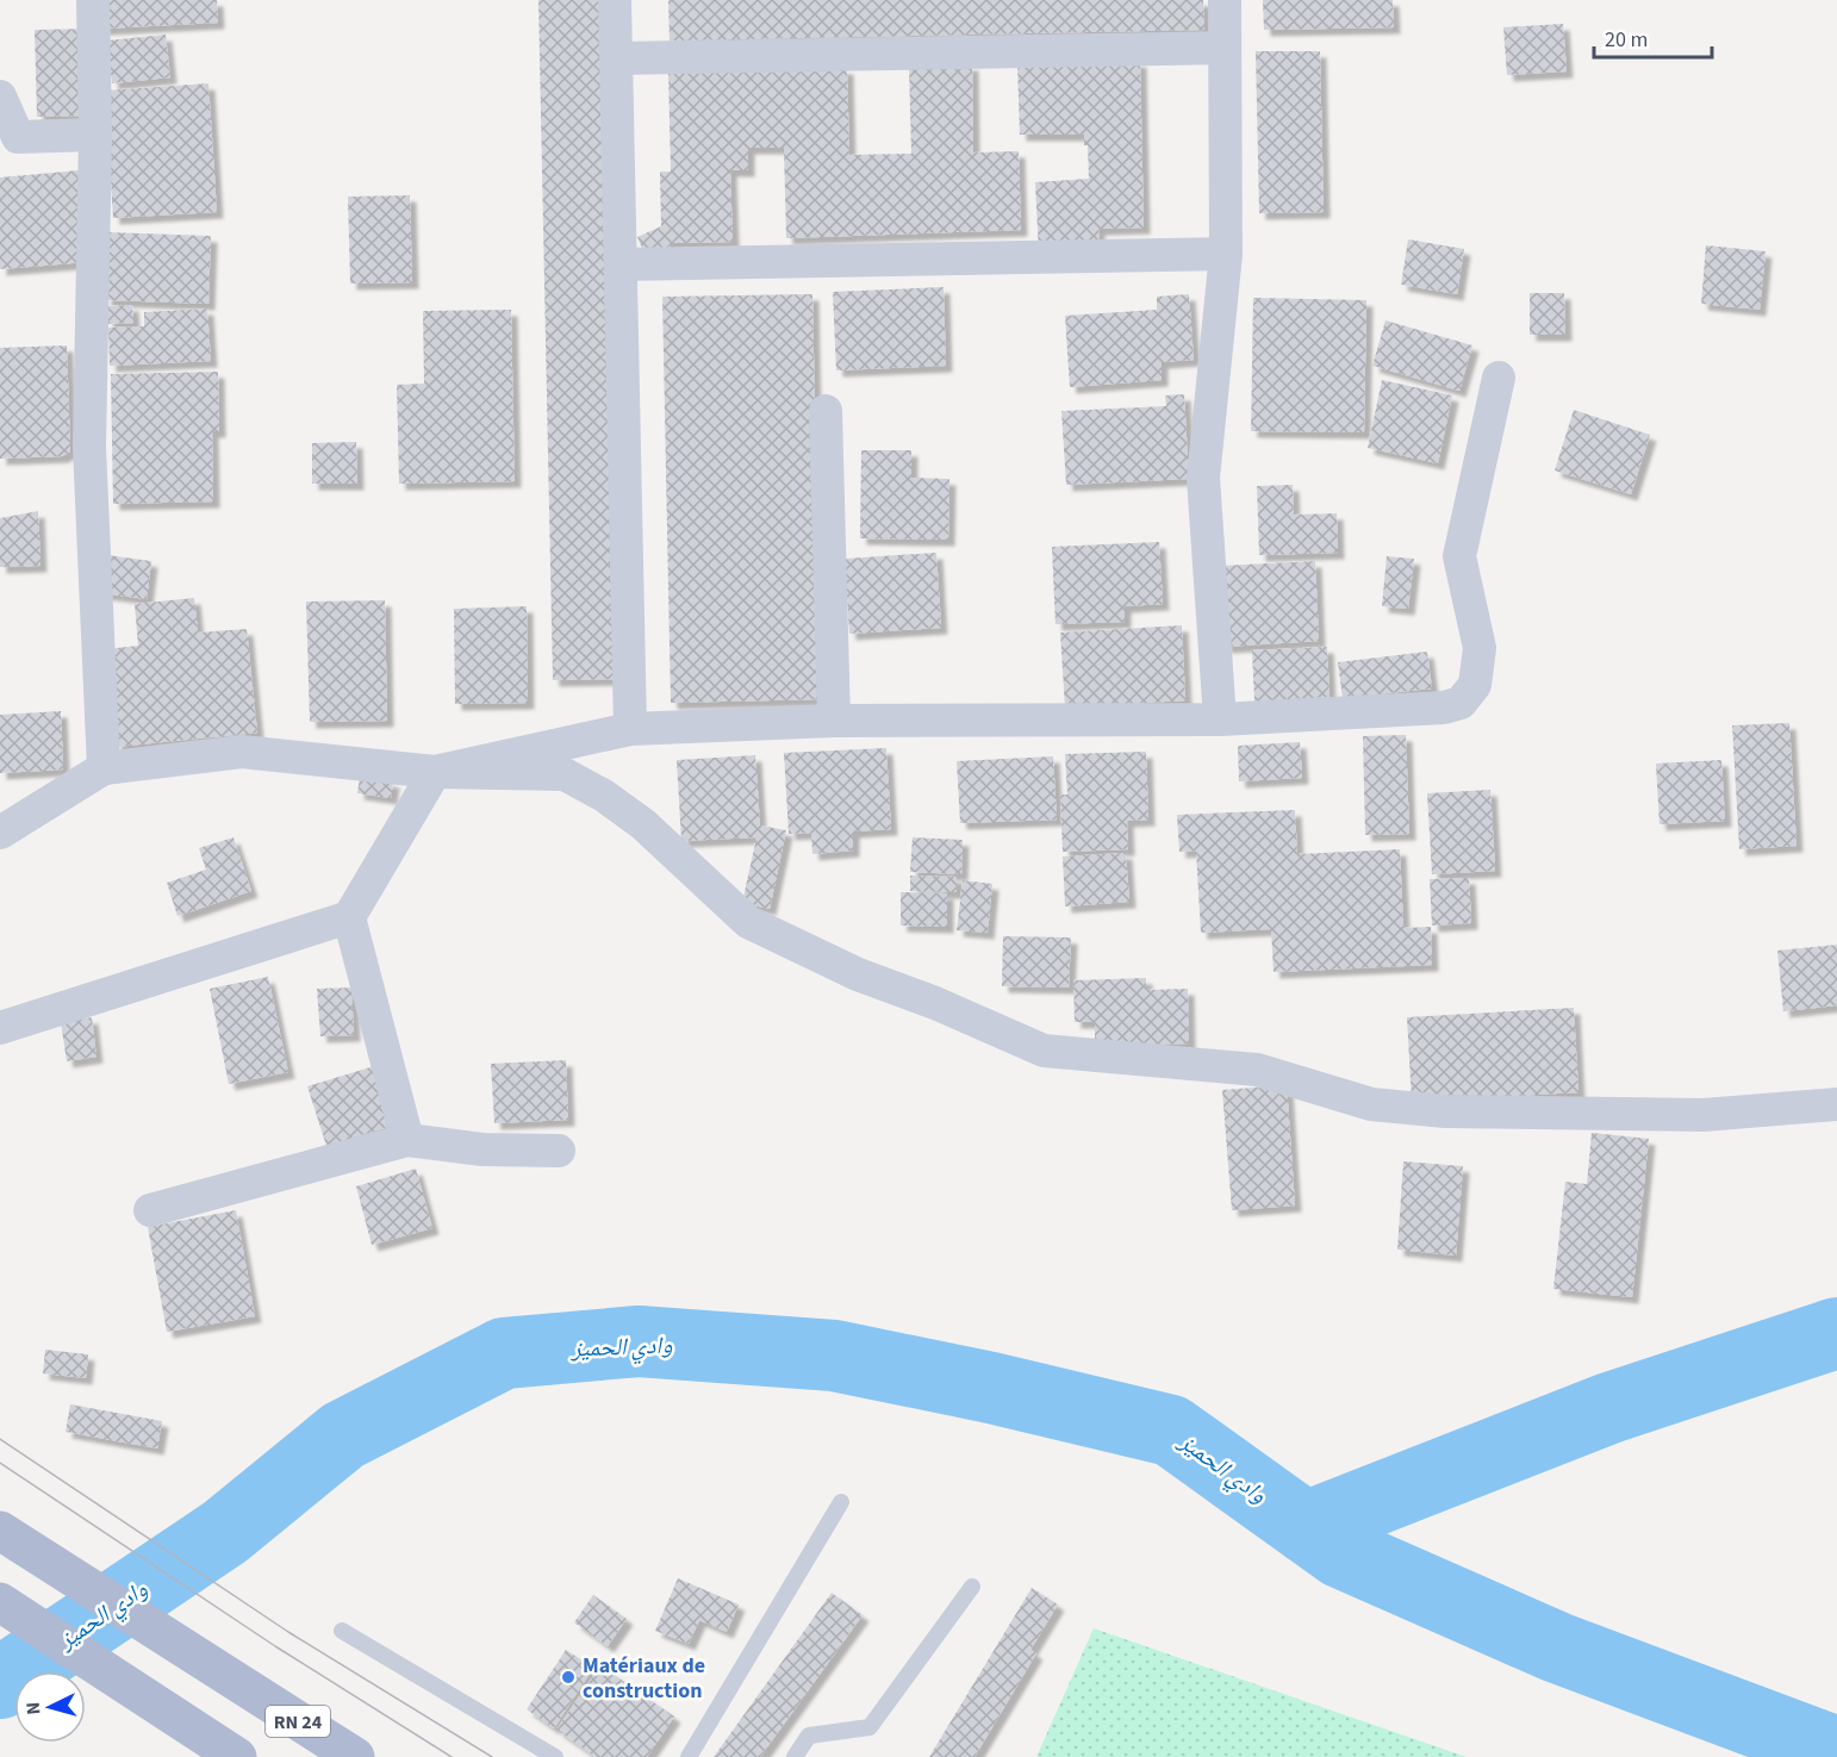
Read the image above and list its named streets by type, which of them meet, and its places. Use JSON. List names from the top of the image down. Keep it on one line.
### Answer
{"streets":{"main road":["RN 24"]},"water":["وادي الحميز"],"places":["Matériaux de construction"],"scale_bar":"20 m","north":"left"}
